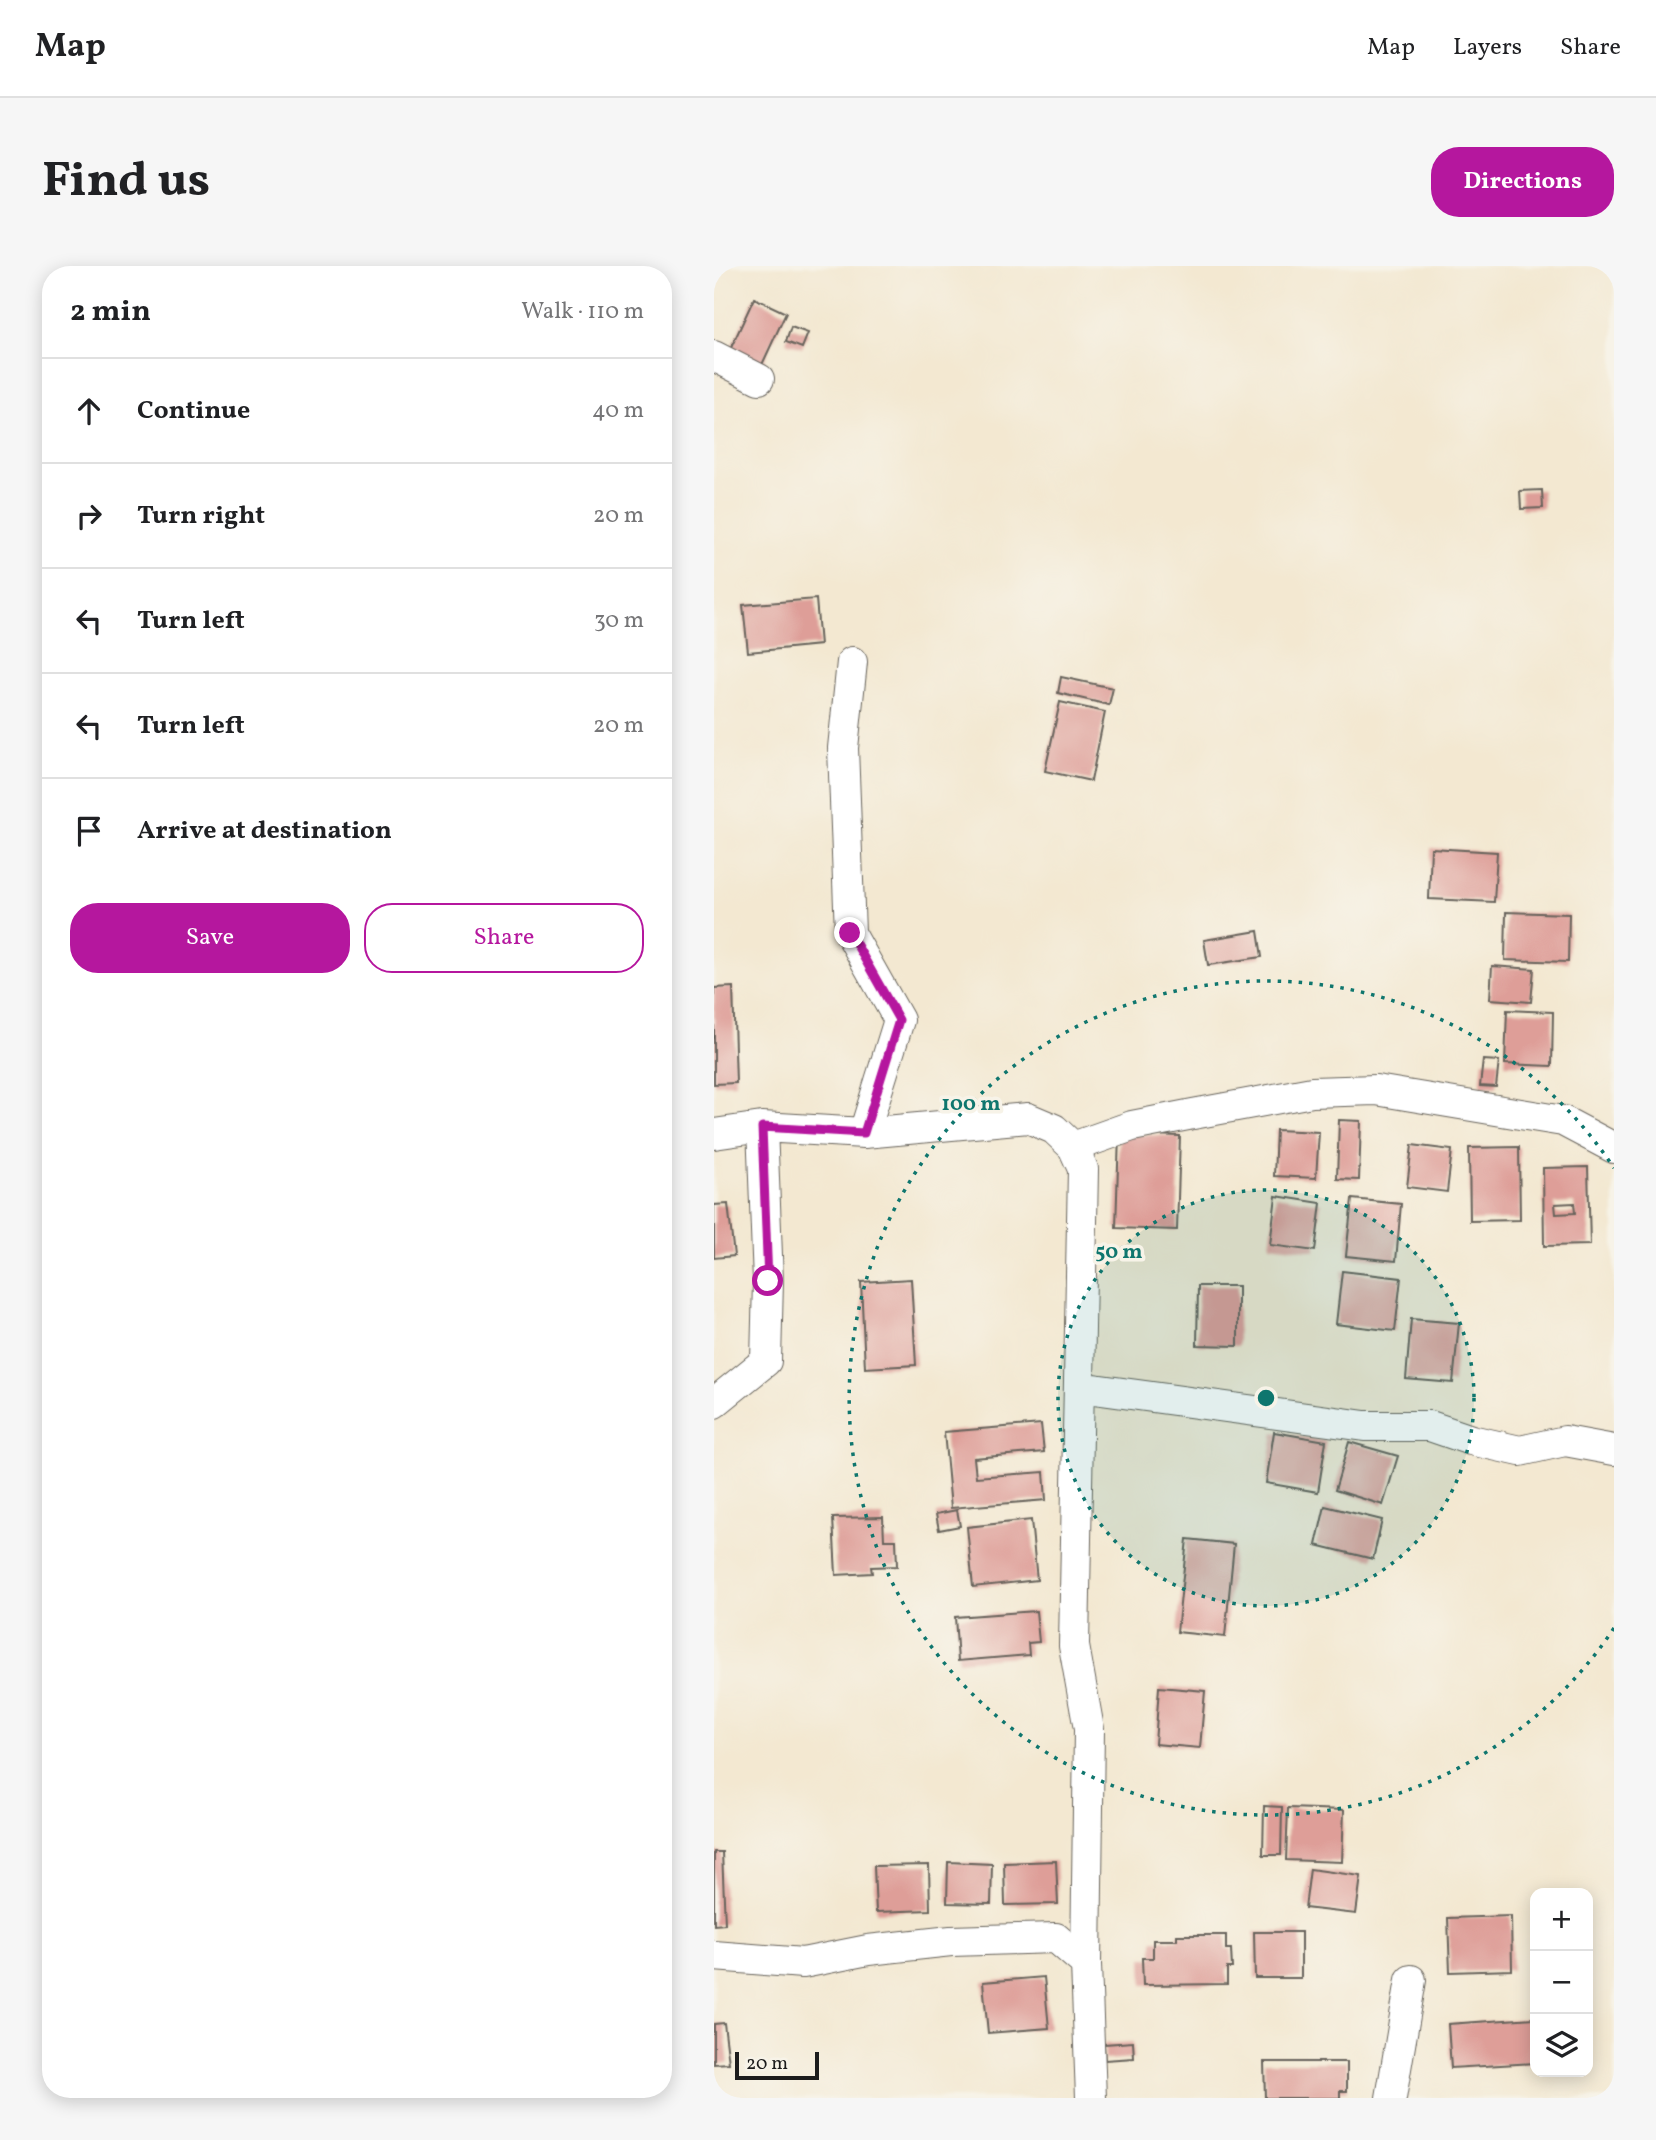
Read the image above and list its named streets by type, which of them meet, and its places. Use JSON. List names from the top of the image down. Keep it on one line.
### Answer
{"scale_bar":"20 m","page":{"header":"Map","nav":["Map","Layers","Share"],"buttons":["Directions",["Save","Share"]],"title":"Find us","heading":["2 min","Walk · 110 m"],"list":[["Continue","40 m"],["Turn right","20 m"],["Turn left","30 m"],["Turn left","20 m"],"Arrive at destination"],"map_buttons":["+","−"],"scale":"20 m"},"rings":["100 m","50 m"]}
